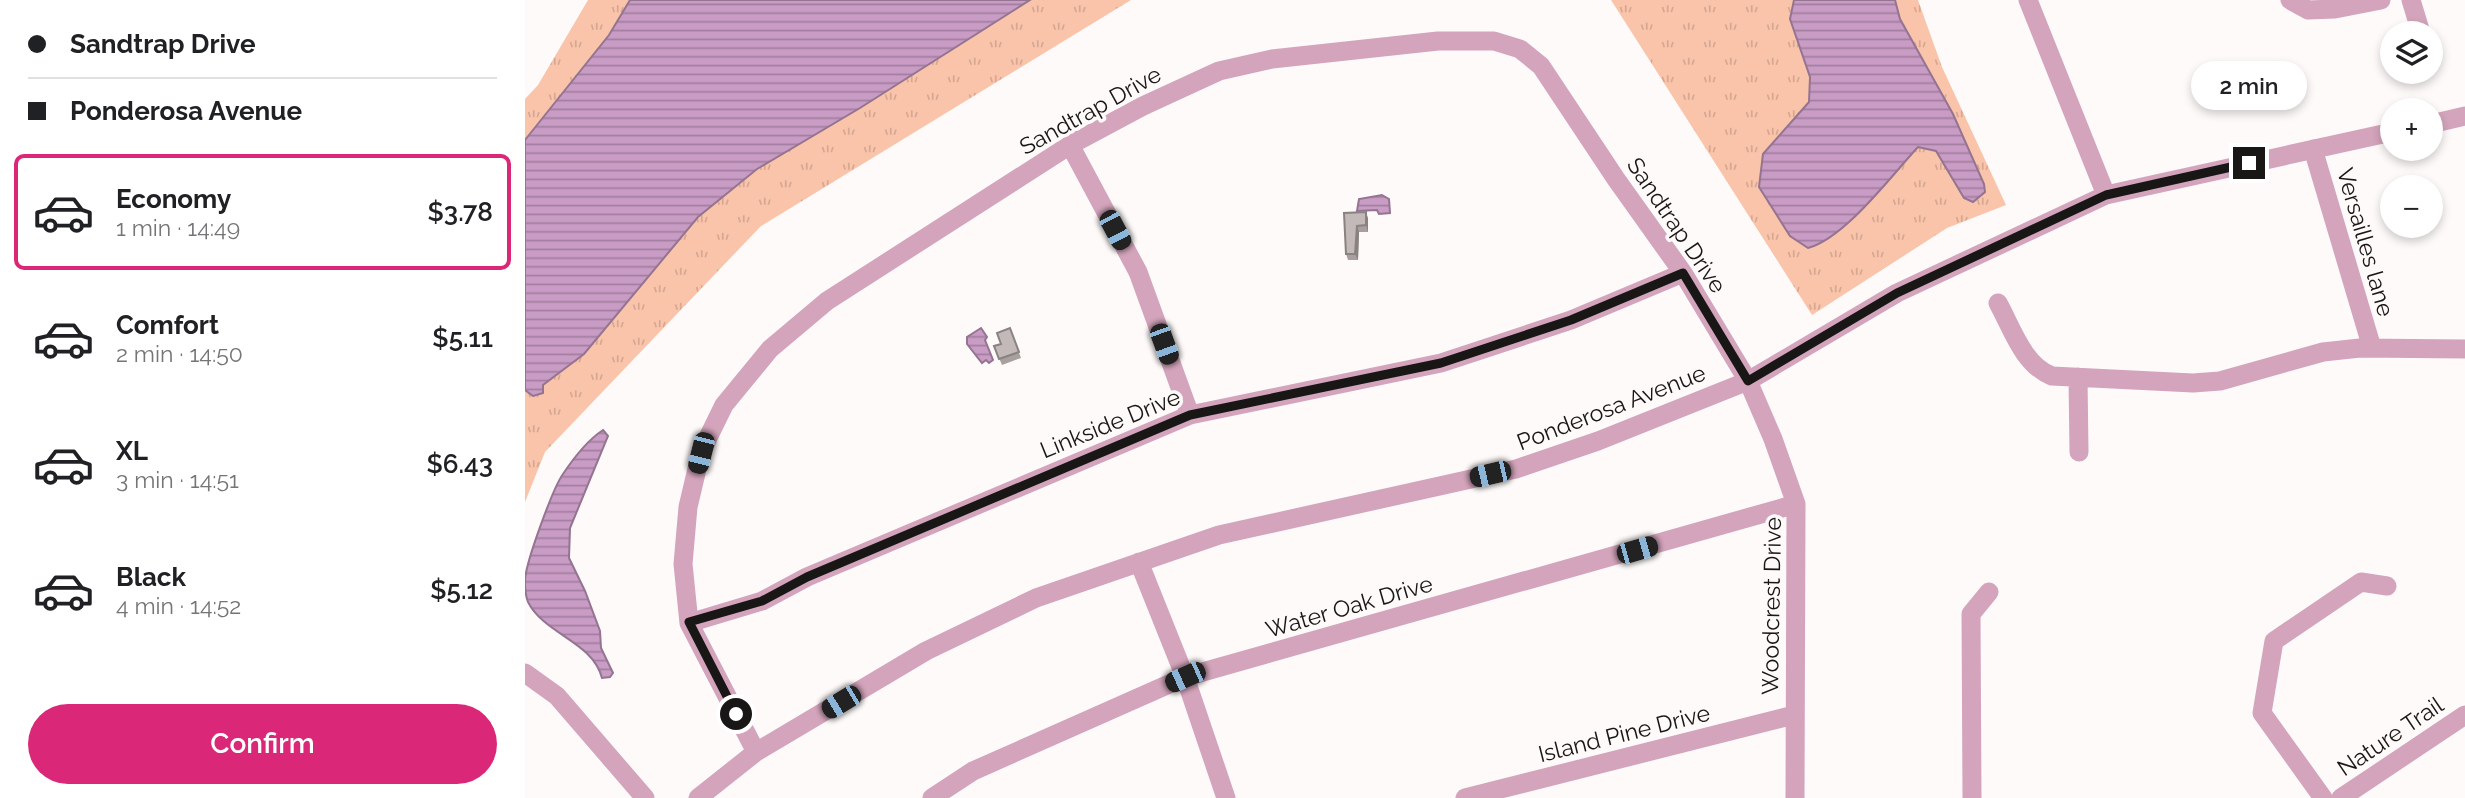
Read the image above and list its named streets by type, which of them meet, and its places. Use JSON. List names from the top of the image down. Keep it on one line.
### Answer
{"streets":{"street":["Sandtrap Drive","Versailles lane","Ponderosa Avenue","Linkside Drive","Water Oak Drive","Woodcrest Drive","Island Pine Drive","Nature Trail"]},"crossings":[["Sandtrap Drive","Ponderosa Avenue"],["Sandtrap Drive","Linkside Drive"],["Sandtrap Drive","Woodcrest Drive"],["Versailles lane","Ponderosa Avenue"],["Ponderosa Avenue","Woodcrest Drive"],["Water Oak Drive","Woodcrest Drive"],["Woodcrest Drive","Island Pine Drive"]],"page":{"banner":["Sandtrap Drive","Ponderosa Avenue"],"map_buttons":["+","−"],"bubble":"2 min","list":[{"name":"Economy","note":"1 min · 14:49","value":"$3.78"},{"name":"Comfort","note":"2 min · 14:50","value":"$5.11"},{"name":"XL","note":"3 min · 14:51","value":"$6.43"},{"name":"Black","note":"4 min · 14:52","value":"$5.12"}],"buttons":"Confirm"}}
